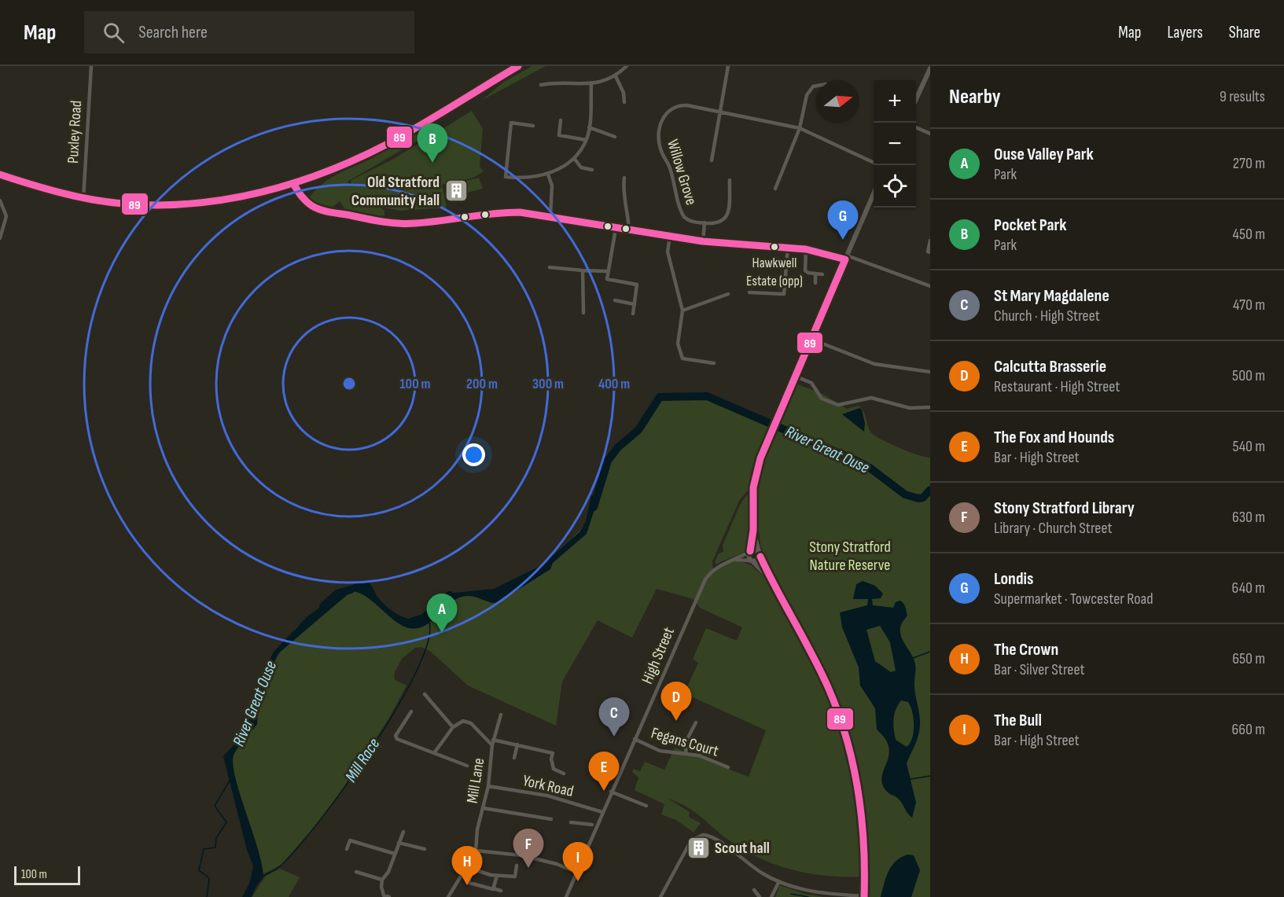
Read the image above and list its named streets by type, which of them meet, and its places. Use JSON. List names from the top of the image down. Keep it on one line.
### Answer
{"streets":{"street":["Puxley Road","Willow Grove","High Street","Fegans Court","Mill Lane","York Road"]},"crossings":[["High Street","Fegans Court"],["High Street","York Road"],["Mill Lane","York Road"]],"water":["River Great Ouse","Mill Race"],"parks":["Stony Stratford Nature Reserve"],"places":{"building":["Old Stratford Community Hall","Scout hall"],"other":["Hawkwell Estate (opp)"]},"lines":["transit line 89"],"scale_bar":"100 m","north":"right","page":{"header":"Map","search":"Search here","nav":["Map","Layers","Share"],"heading":["Nearby","9 results"],"map_buttons":["+","−"],"pins":["B","G","A","D","C","E","F","I","H"],"list":[{"mark":"A","name":"Ouse Valley Park","note":"Park","value":"270 m"},{"mark":"B","name":"Pocket Park","note":"Park","value":"450 m"},{"mark":"C","name":"St Mary Magdalene","note":"Church · High Street","value":"470 m"},{"mark":"D","name":"Calcutta Brasserie","note":"Restaurant · High Street","value":"500 m"},{"mark":"E","name":"The Fox and Hounds","note":"Bar · High Street","value":"540 m"},{"mark":"F","name":"Stony Stratford Library","note":"Library · Church Street","value":"630 m"},{"mark":"G","name":"Londis","note":"Supermarket · Towcester Road","value":"640 m"},{"mark":"H","name":"The Crown","note":"Bar · Silver Street","value":"650 m"},{"mark":"I","name":"The Bull","note":"Bar · High Street","value":"660 m"}],"scale":"100 m"},"rings":["100 m","200 m","300 m","400 m"]}
